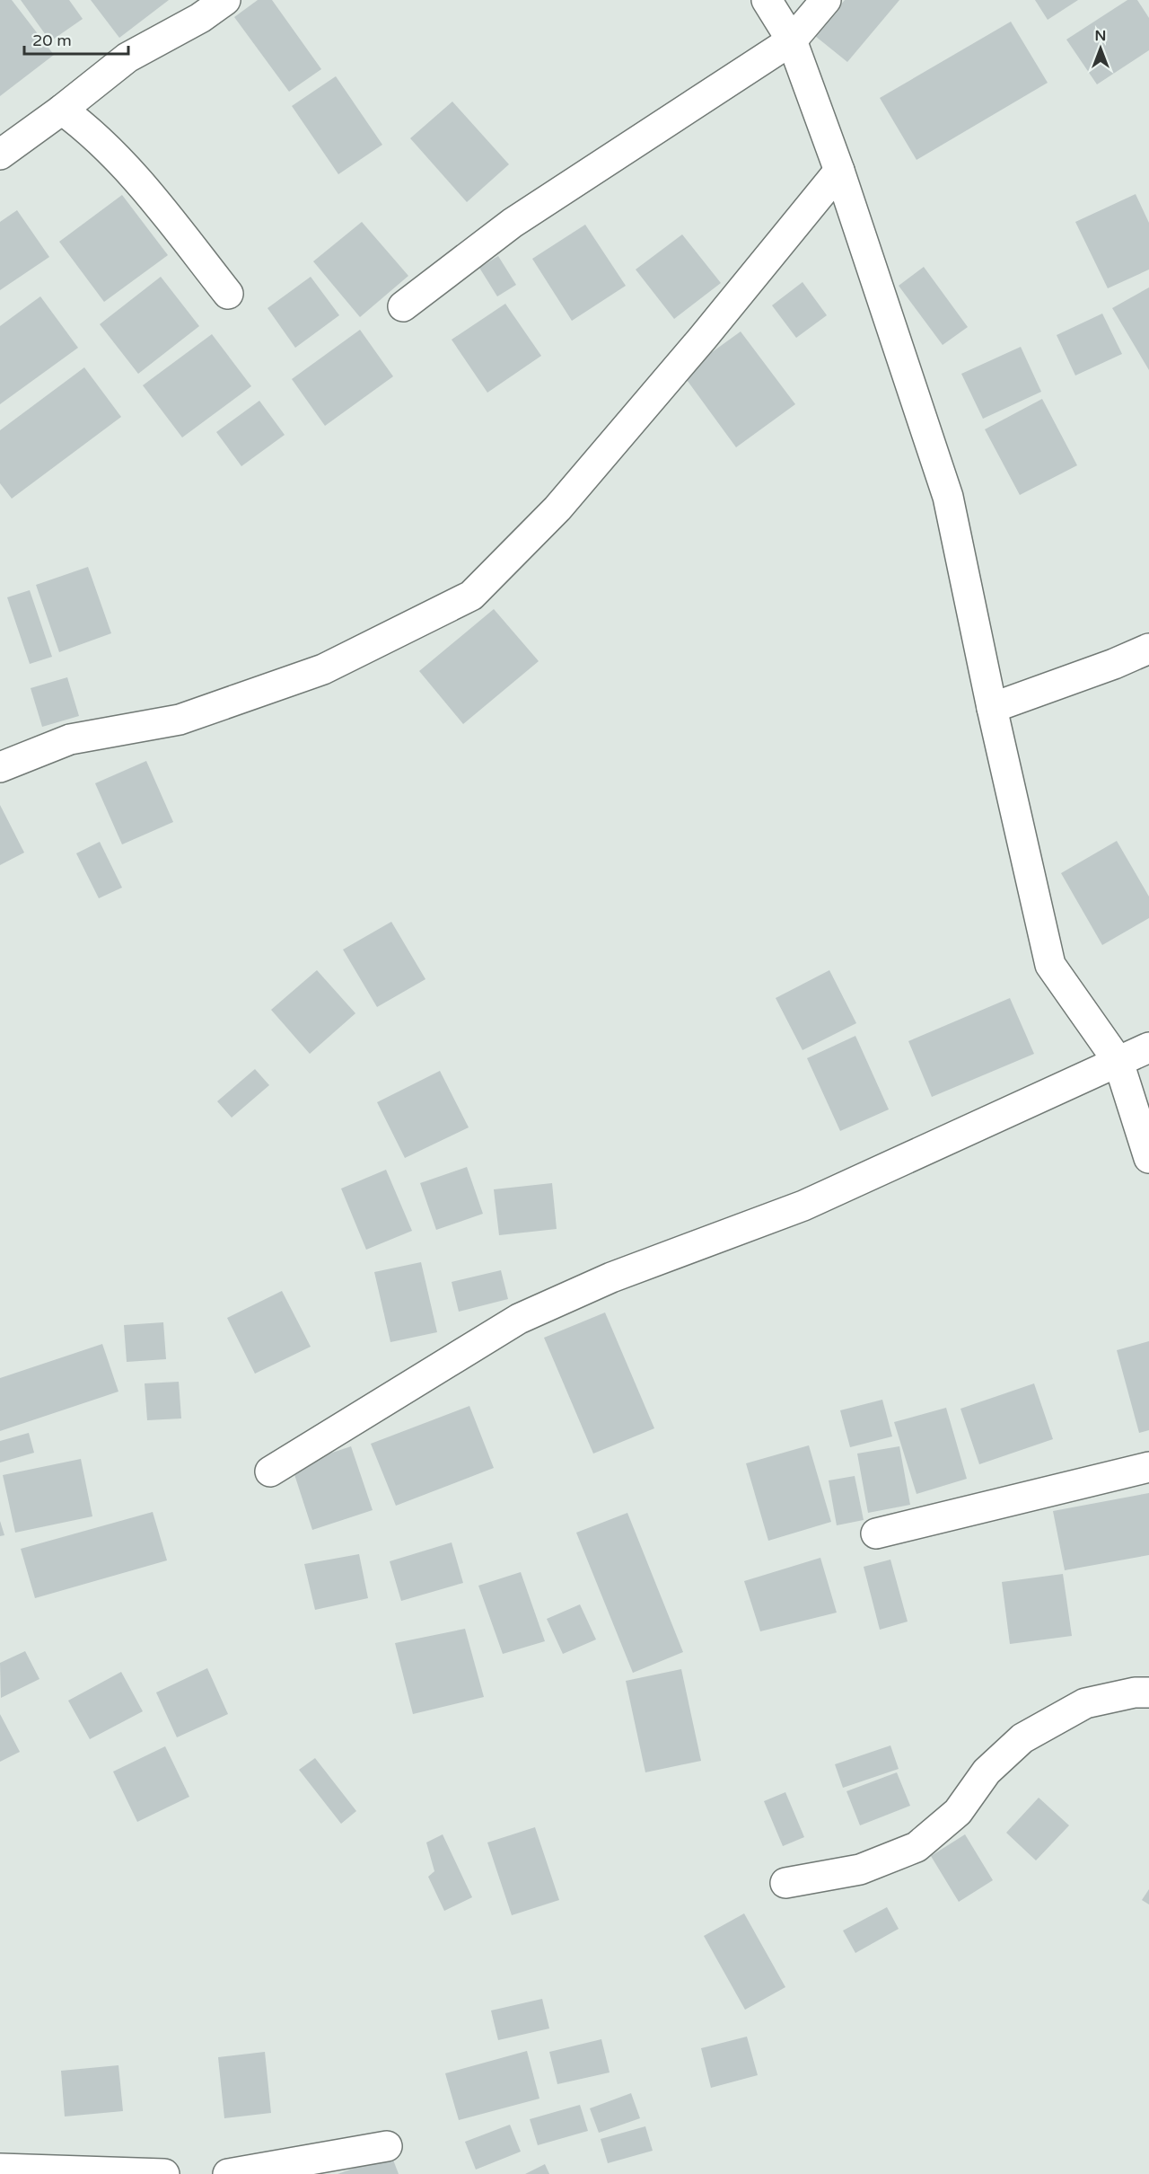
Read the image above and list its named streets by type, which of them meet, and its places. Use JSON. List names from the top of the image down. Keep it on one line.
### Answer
{"scale_bar":"20 m","north":"top"}
